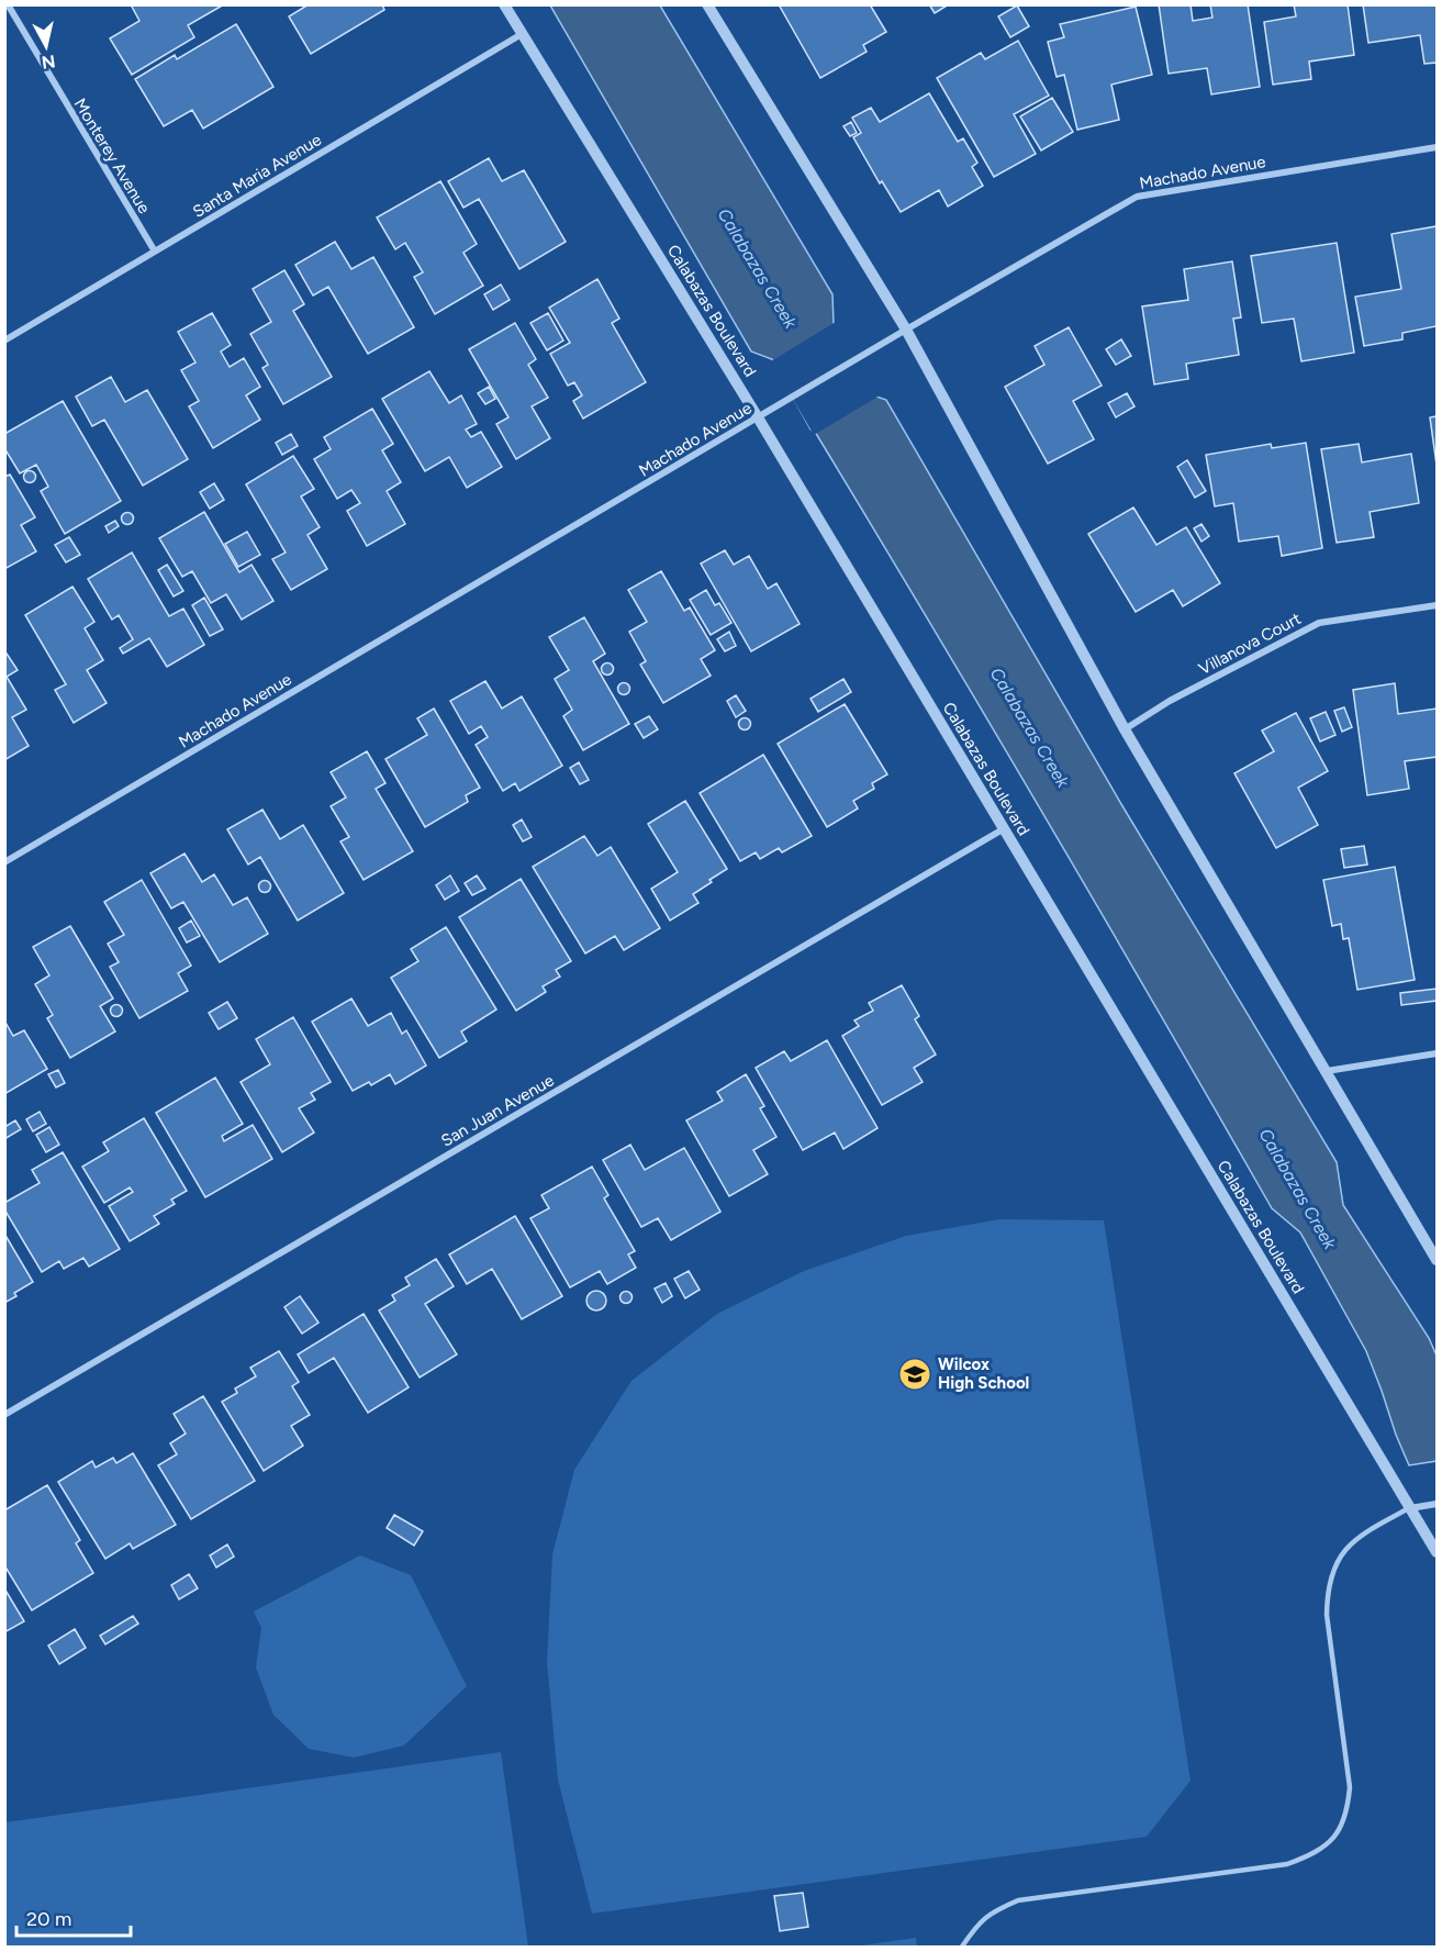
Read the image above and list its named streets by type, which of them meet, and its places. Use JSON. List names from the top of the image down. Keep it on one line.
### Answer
{"streets":{"street":["Monterey Avenue","Machado Avenue","Santa Maria Avenue","Calabazas Boulevard","Villanova Court","San Juan Avenue"]},"crossings":[["Monterey Avenue","Santa Maria Avenue"],["Machado Avenue","Calabazas Boulevard"],["Santa Maria Avenue","Calabazas Boulevard"],["Calabazas Boulevard","San Juan Avenue"]],"water":["Calabazas Creek"],"places":{"school or university":["Wilcox High School"]},"scale_bar":"20 m","north":"bottom"}
